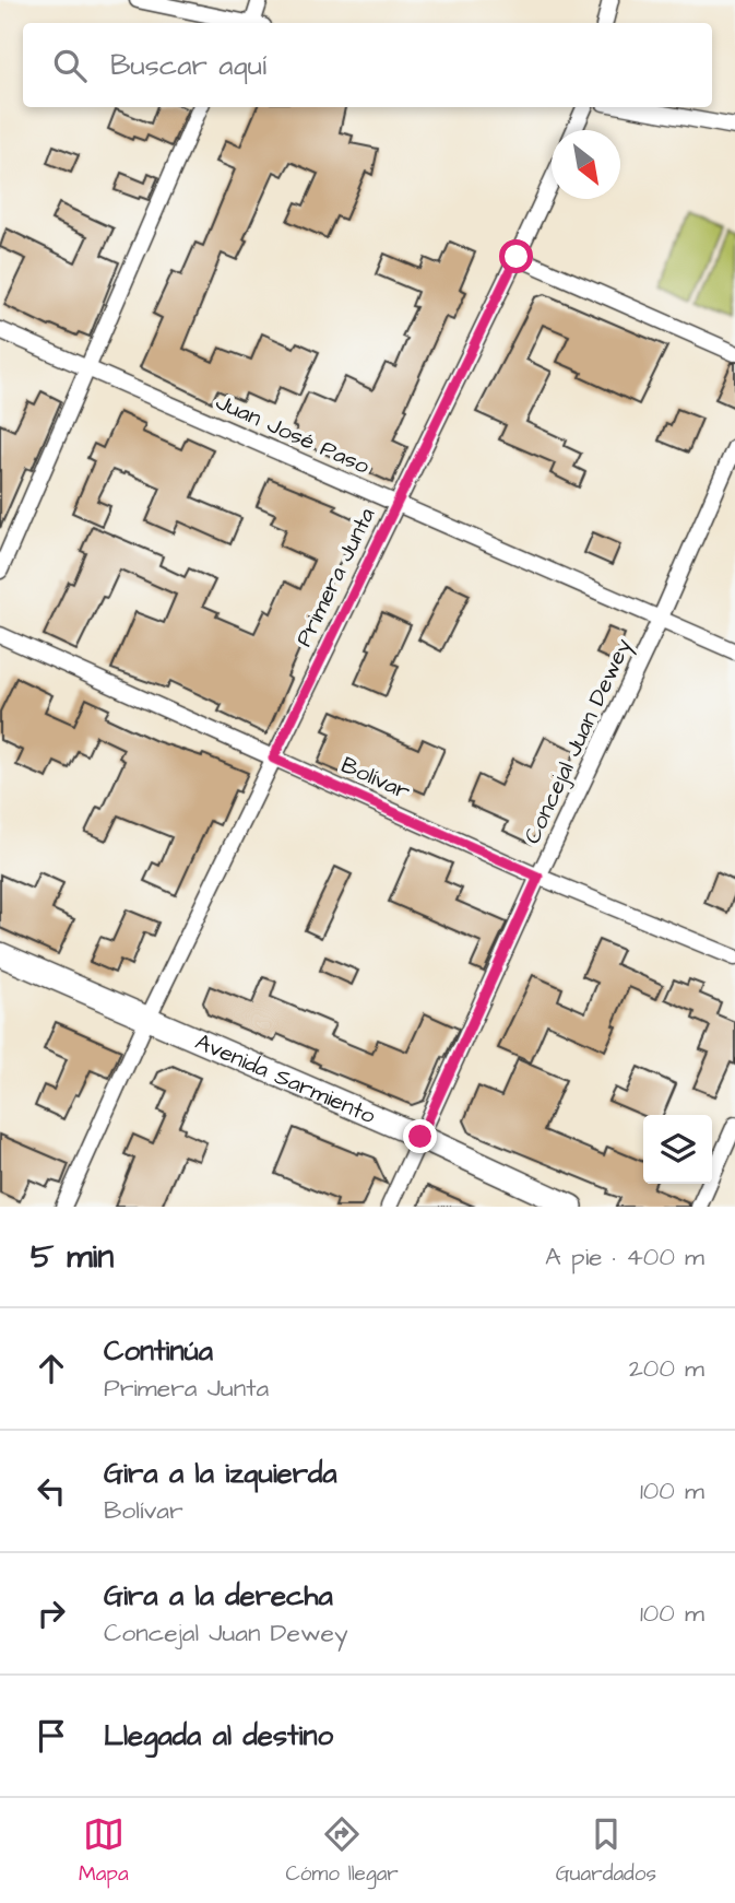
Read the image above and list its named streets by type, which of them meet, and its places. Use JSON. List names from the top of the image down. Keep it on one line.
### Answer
{"streets":{"main road":["Avenida Sarmiento"],"street":["Juan José Paso","Primera Junta","Concejal Juan Dewey","Bolívar"]},"crossings":[["Juan José Paso","Primera Junta"],["Juan José Paso","Concejal Juan Dewey"],["Primera Junta","Bolívar"],["Primera Junta","Avenida Sarmiento"],["Concejal Juan Dewey","Bolívar"],["Concejal Juan Dewey","Avenida Sarmiento"]],"north":"bottom right","page":{"search":"Buscar aquí","heading":["5 min","A pie · 400 m"],"list":[["Continúa","Primera Junta","200 m"],["Gira a la izquierda","Bolívar","100 m"],["Gira a la derecha","Concejal Juan Dewey","100 m"],"Llegada al destino"],"nav":["Mapa","Cómo llegar","Guardados"]}}
